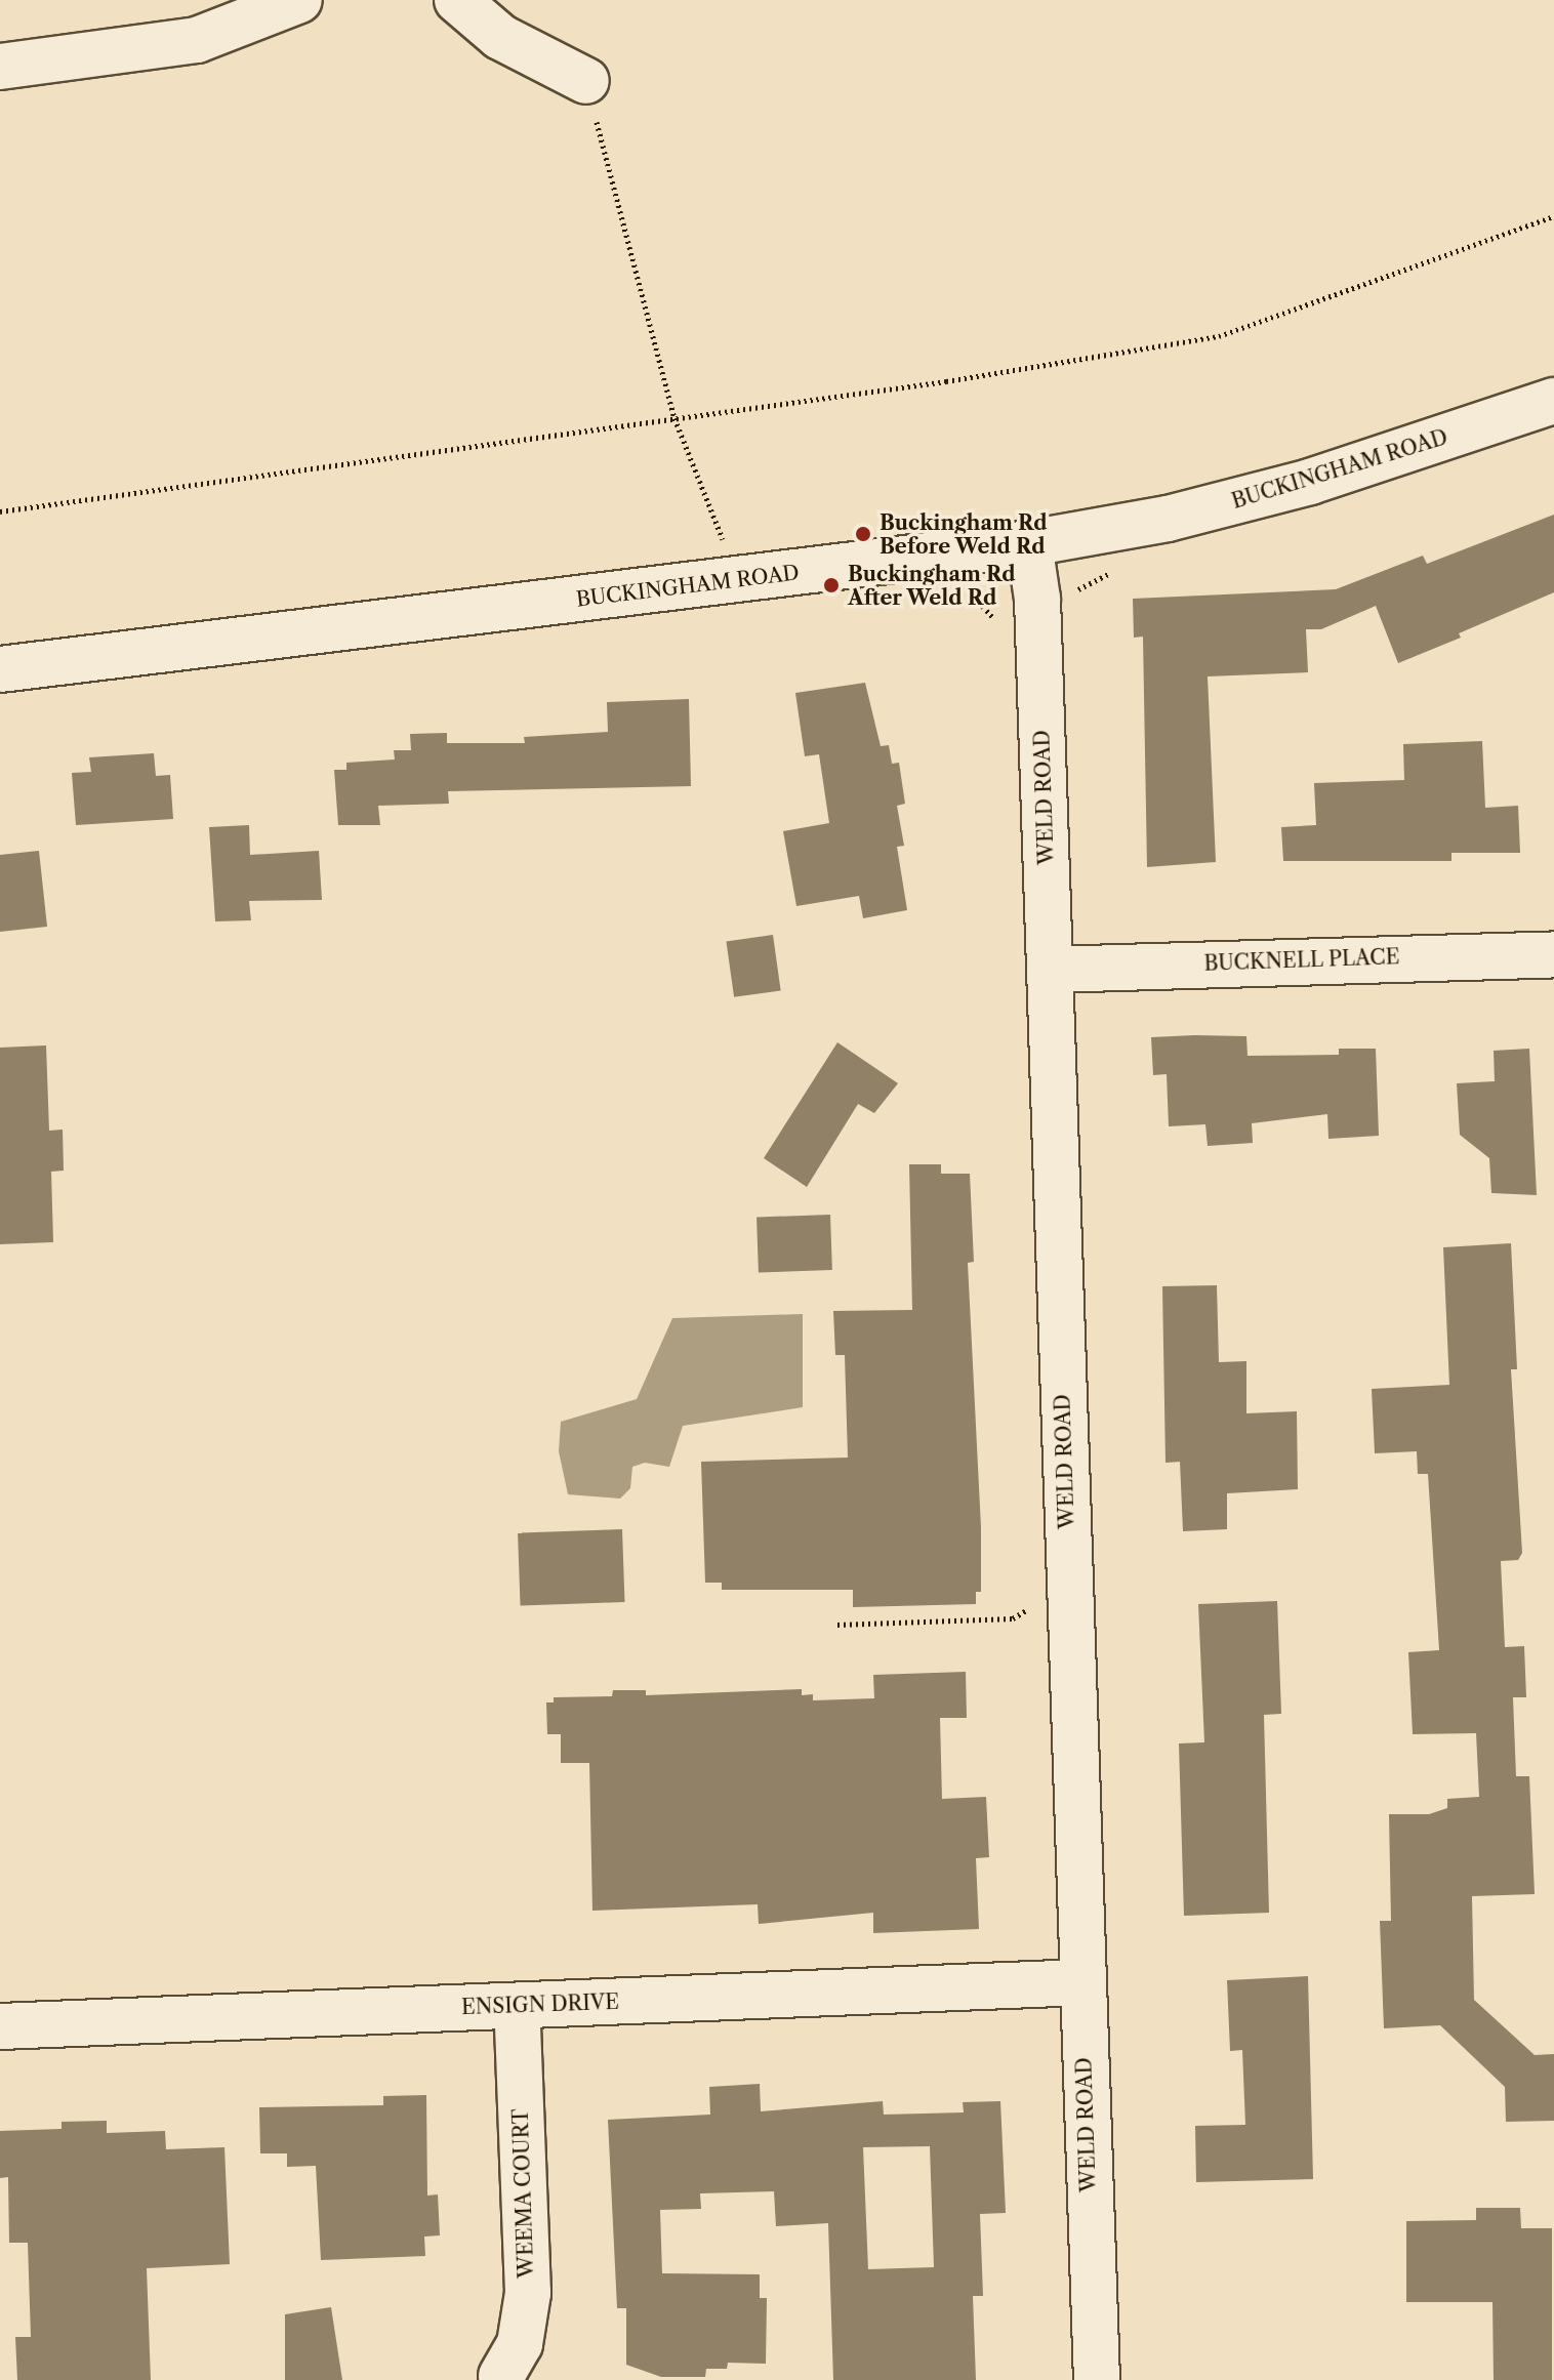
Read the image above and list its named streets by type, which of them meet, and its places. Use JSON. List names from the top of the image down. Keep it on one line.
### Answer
{"streets":{"street":["BUCKINGHAM ROAD","WELD ROAD","BUCKNELL PLACE","ENSIGN DRIVE","WEEMA COURT"]},"crossings":[["BUCKINGHAM ROAD","WELD ROAD"],["WELD ROAD","BUCKNELL PLACE"],["WELD ROAD","ENSIGN DRIVE"],["ENSIGN DRIVE","WEEMA COURT"]],"places":["Buckingham Rd Before Weld Rd","Buckingham Rd After Weld Rd"]}
